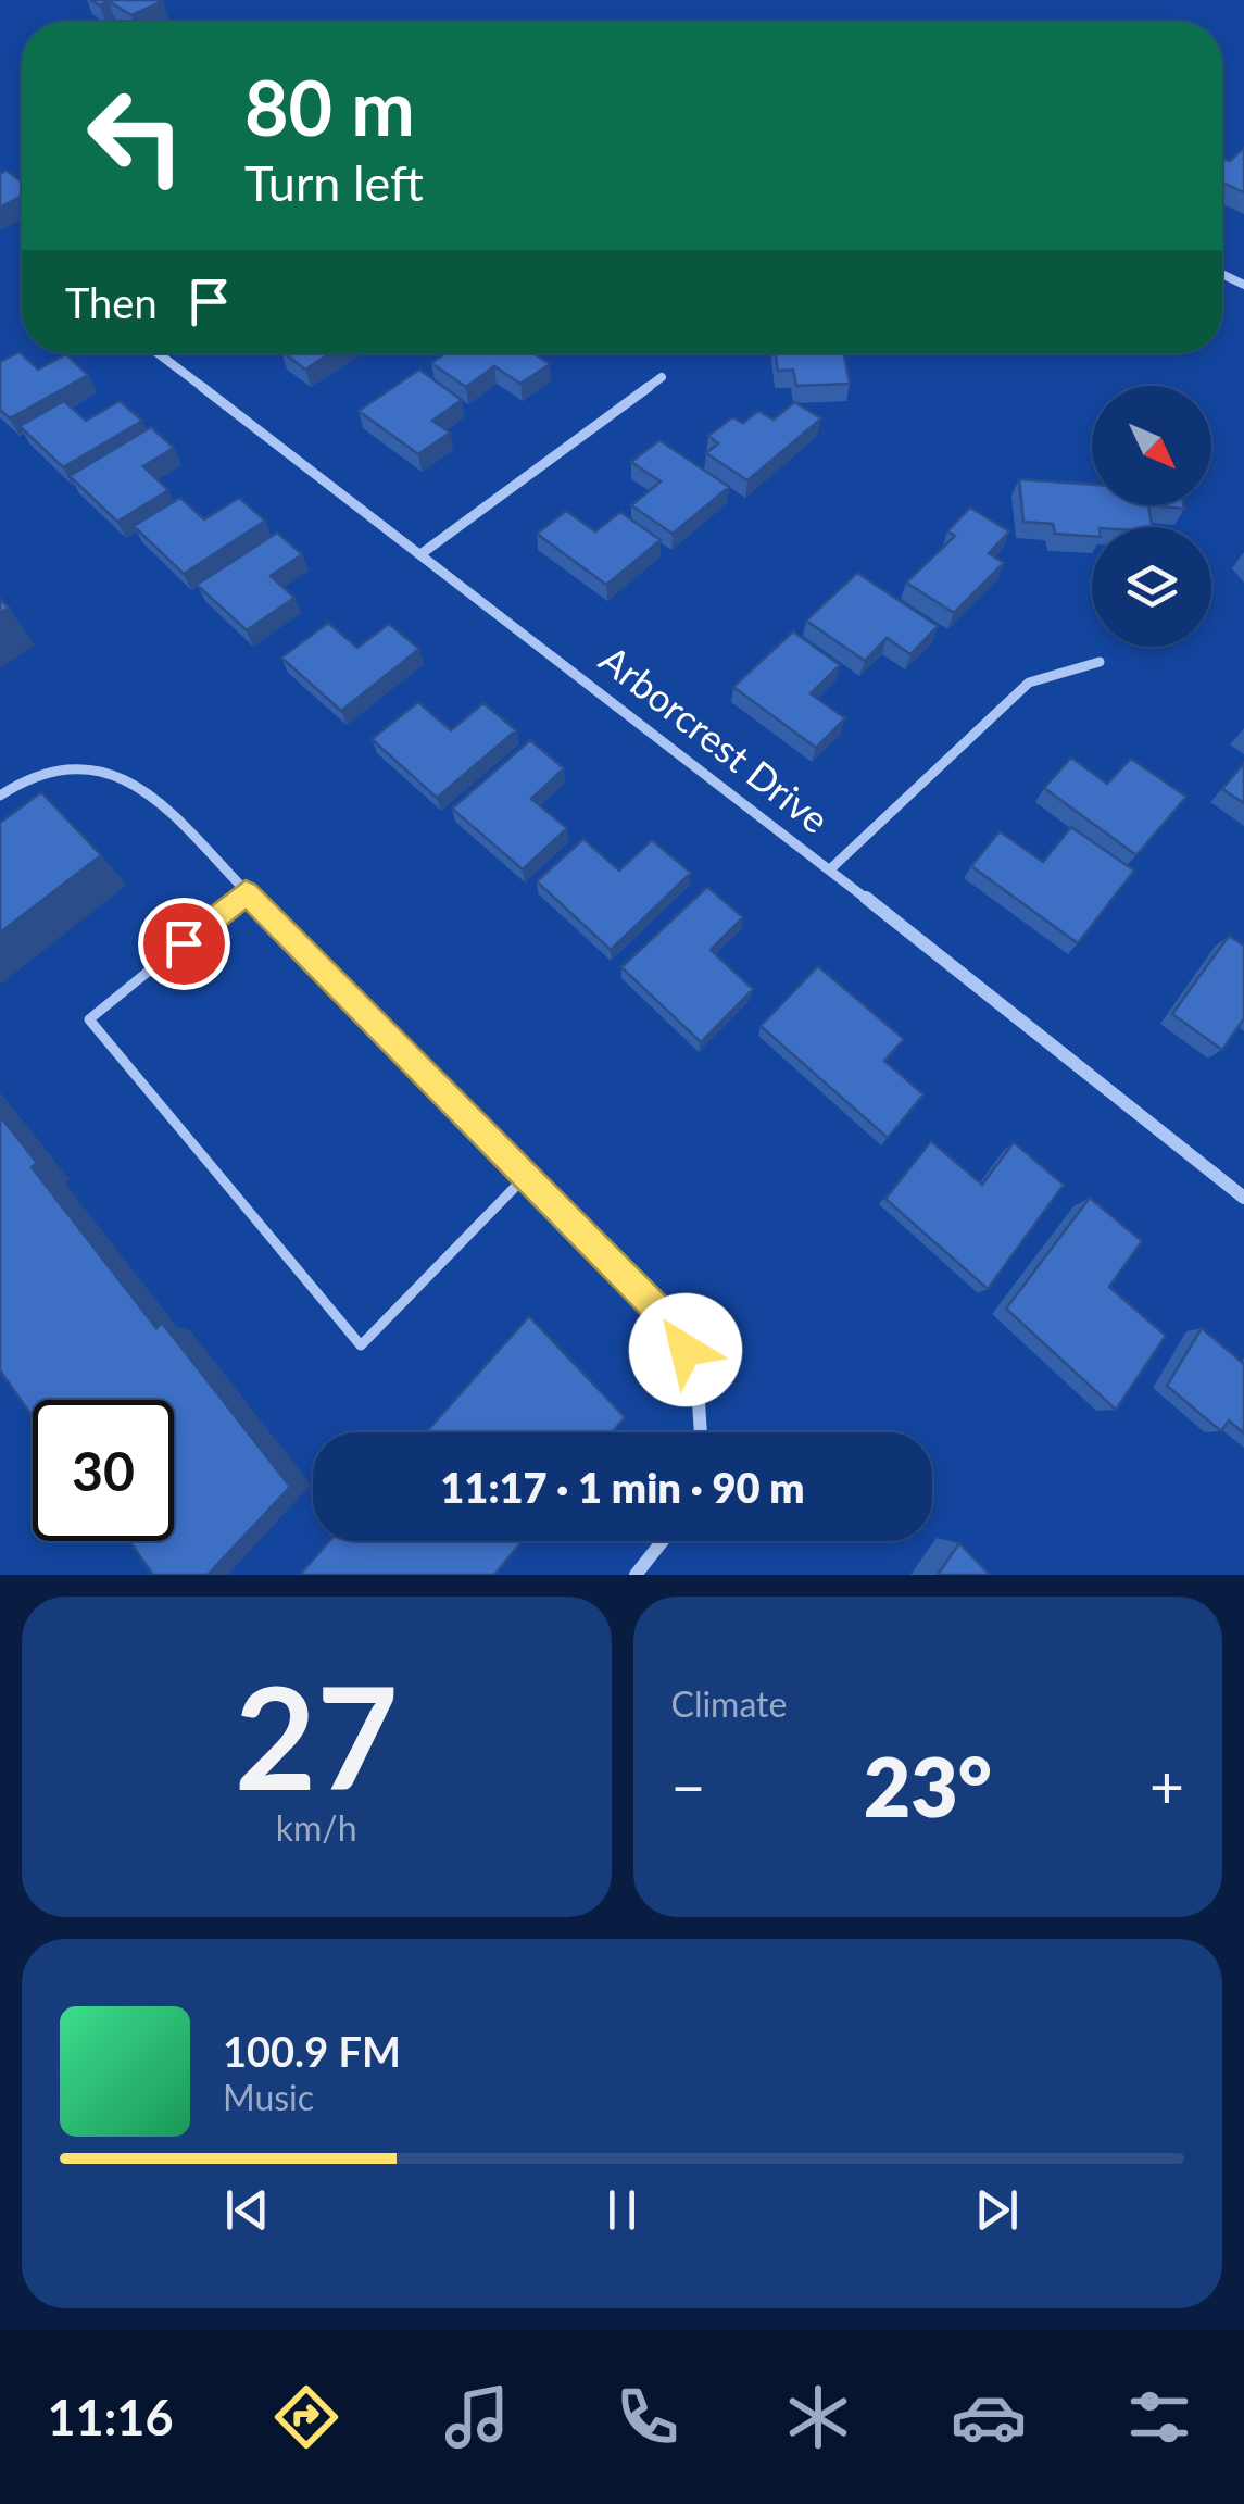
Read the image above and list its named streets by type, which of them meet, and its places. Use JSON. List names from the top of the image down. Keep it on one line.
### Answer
{"streets":{"street":["Arborcrest Drive"]},"north":"bottom right","page":{"turn":["80 m","Turn left"],"then":"Then","limit":"30","trip":"11:17 · 1 min · 90 m","tile":[["27","km/h"],"Climate"],"heat":["−","23°","+"],"song":["100.9 FM","Music"],"tabs":"11:16"}}
